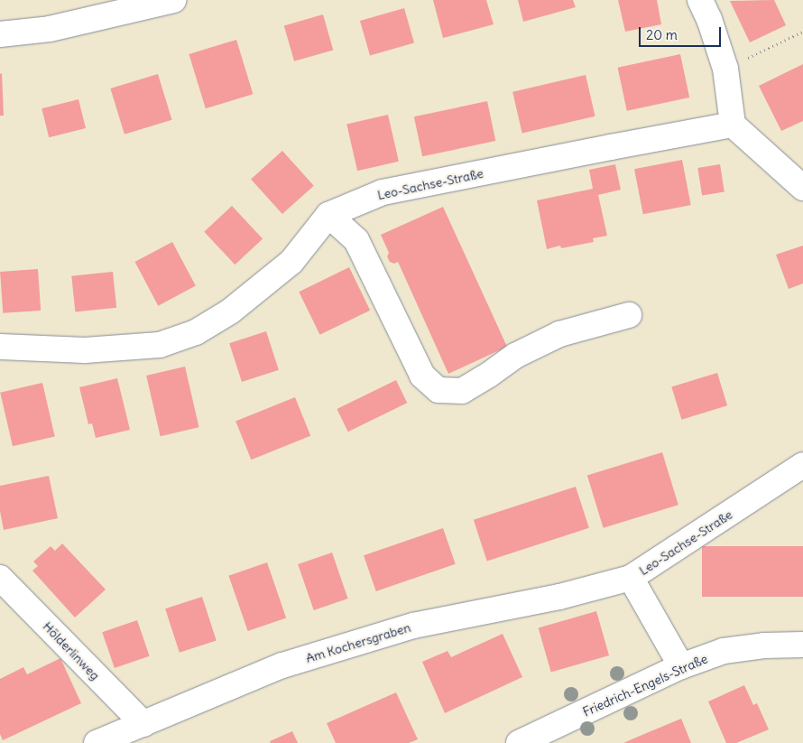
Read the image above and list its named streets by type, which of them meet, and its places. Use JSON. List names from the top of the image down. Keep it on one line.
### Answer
{"streets":{"street":["Leo-Sachse-Straße","Am Kochersgraben","Hölderlinweg","Friedrich-Engels-Straße"]},"crossings":[["Leo-Sachse-Straße","Am Kochersgraben"],["Leo-Sachse-Straße","Friedrich-Engels-Straße"],["Am Kochersgraben","Hölderlinweg"]],"scale_bar":"20 m"}
